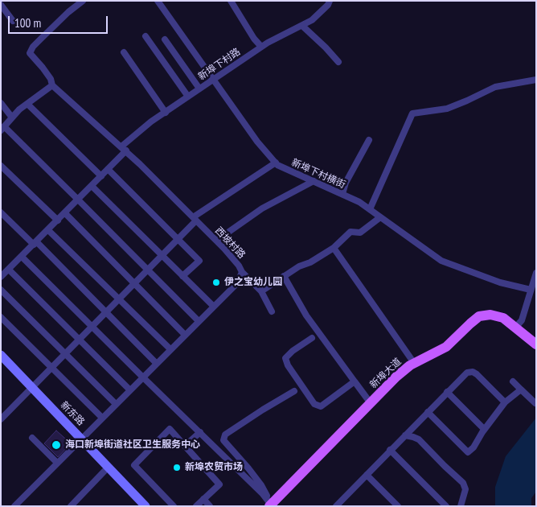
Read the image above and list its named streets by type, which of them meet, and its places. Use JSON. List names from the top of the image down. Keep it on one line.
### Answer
{"streets":{"main road":["新埠大道"],"street":["新埠下村路","新埠下村横街","西坡村路","新东路"]},"crossings":[["新埠下村路","新埠下村横街"],["新埠下村路","西坡村路"],["西坡村路","新东路"]],"places":["伊之宝幼儿园","海口新埠街道社区卫生服务中心","新埠农贸市场"],"scale_bar":"100 m"}
